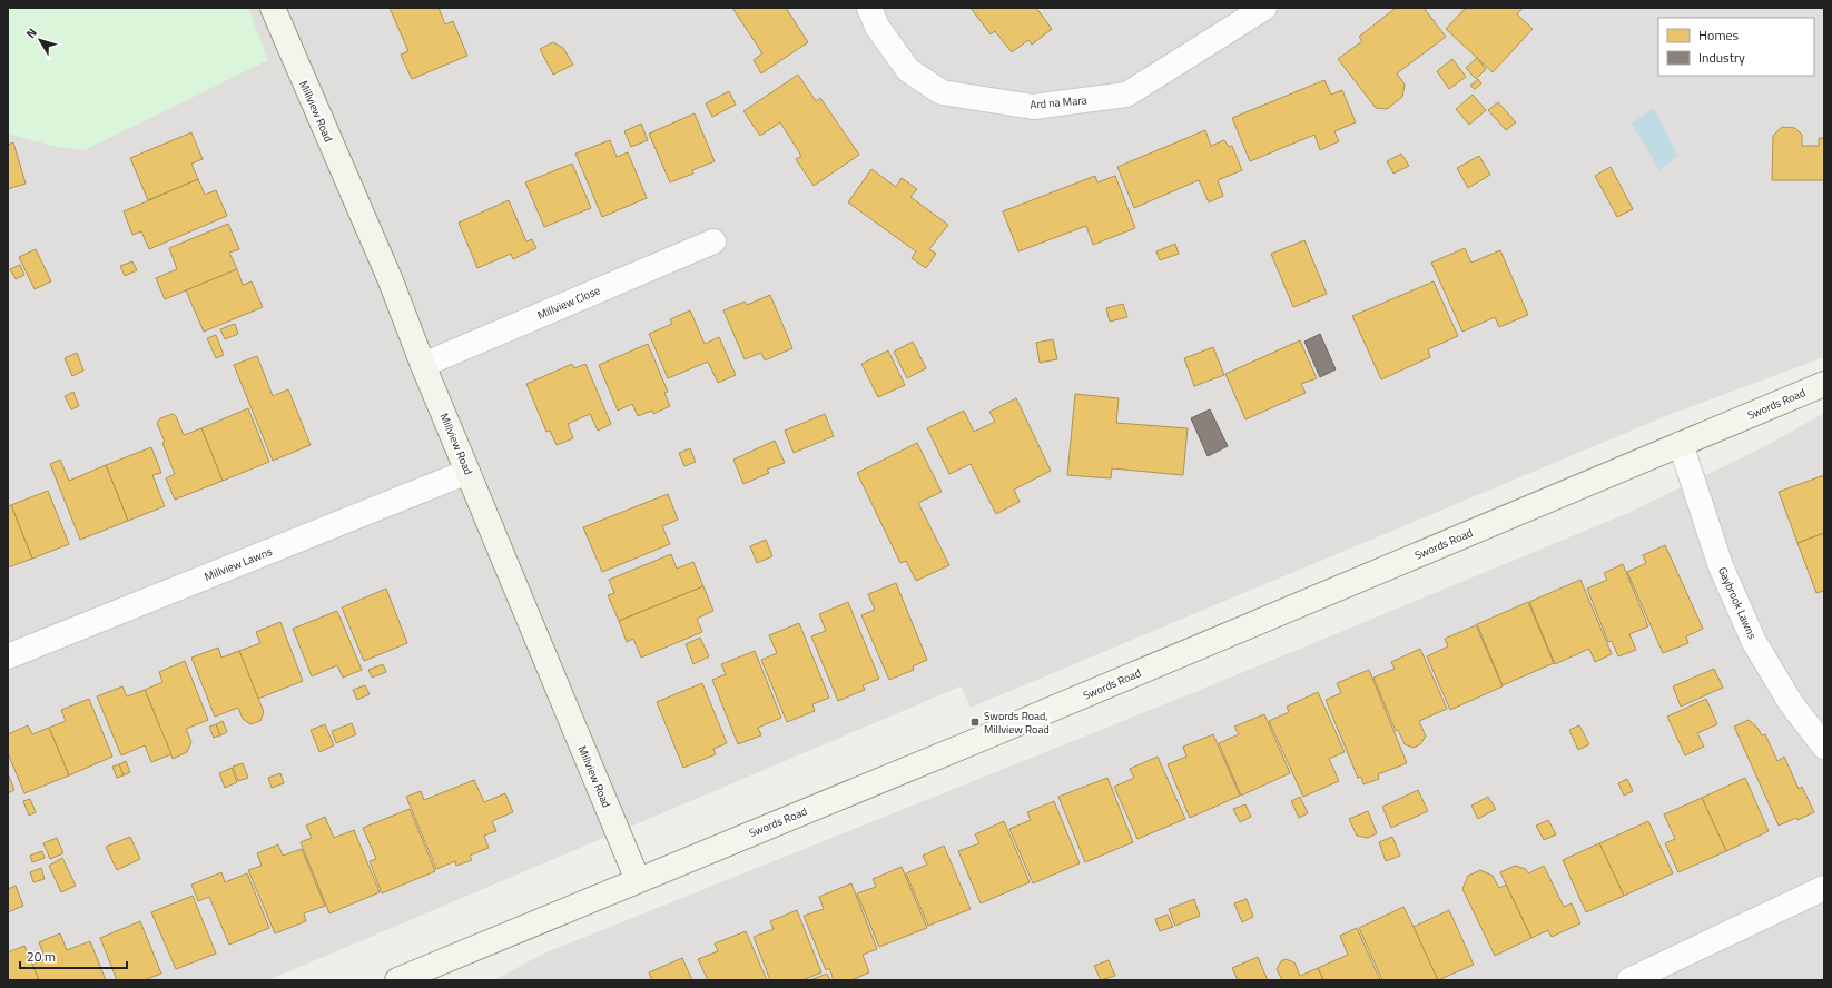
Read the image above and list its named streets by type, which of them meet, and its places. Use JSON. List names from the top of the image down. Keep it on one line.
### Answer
{"streets":{"main road":["Millview Road","Swords Road"],"street":["Ard na Mara","Millview Close","Millview Lawns","Gaybrook Lawns"]},"crossings":[["Millview Road","Millview Close"],["Millview Road","Swords Road"],["Millview Road","Millview Lawns"],["Swords Road","Gaybrook Lawns"]],"places":{"transit":["Swords Road, Millview Road"]},"legend":["Homes","Industry"],"scale_bar":"20 m","north":"top left"}
